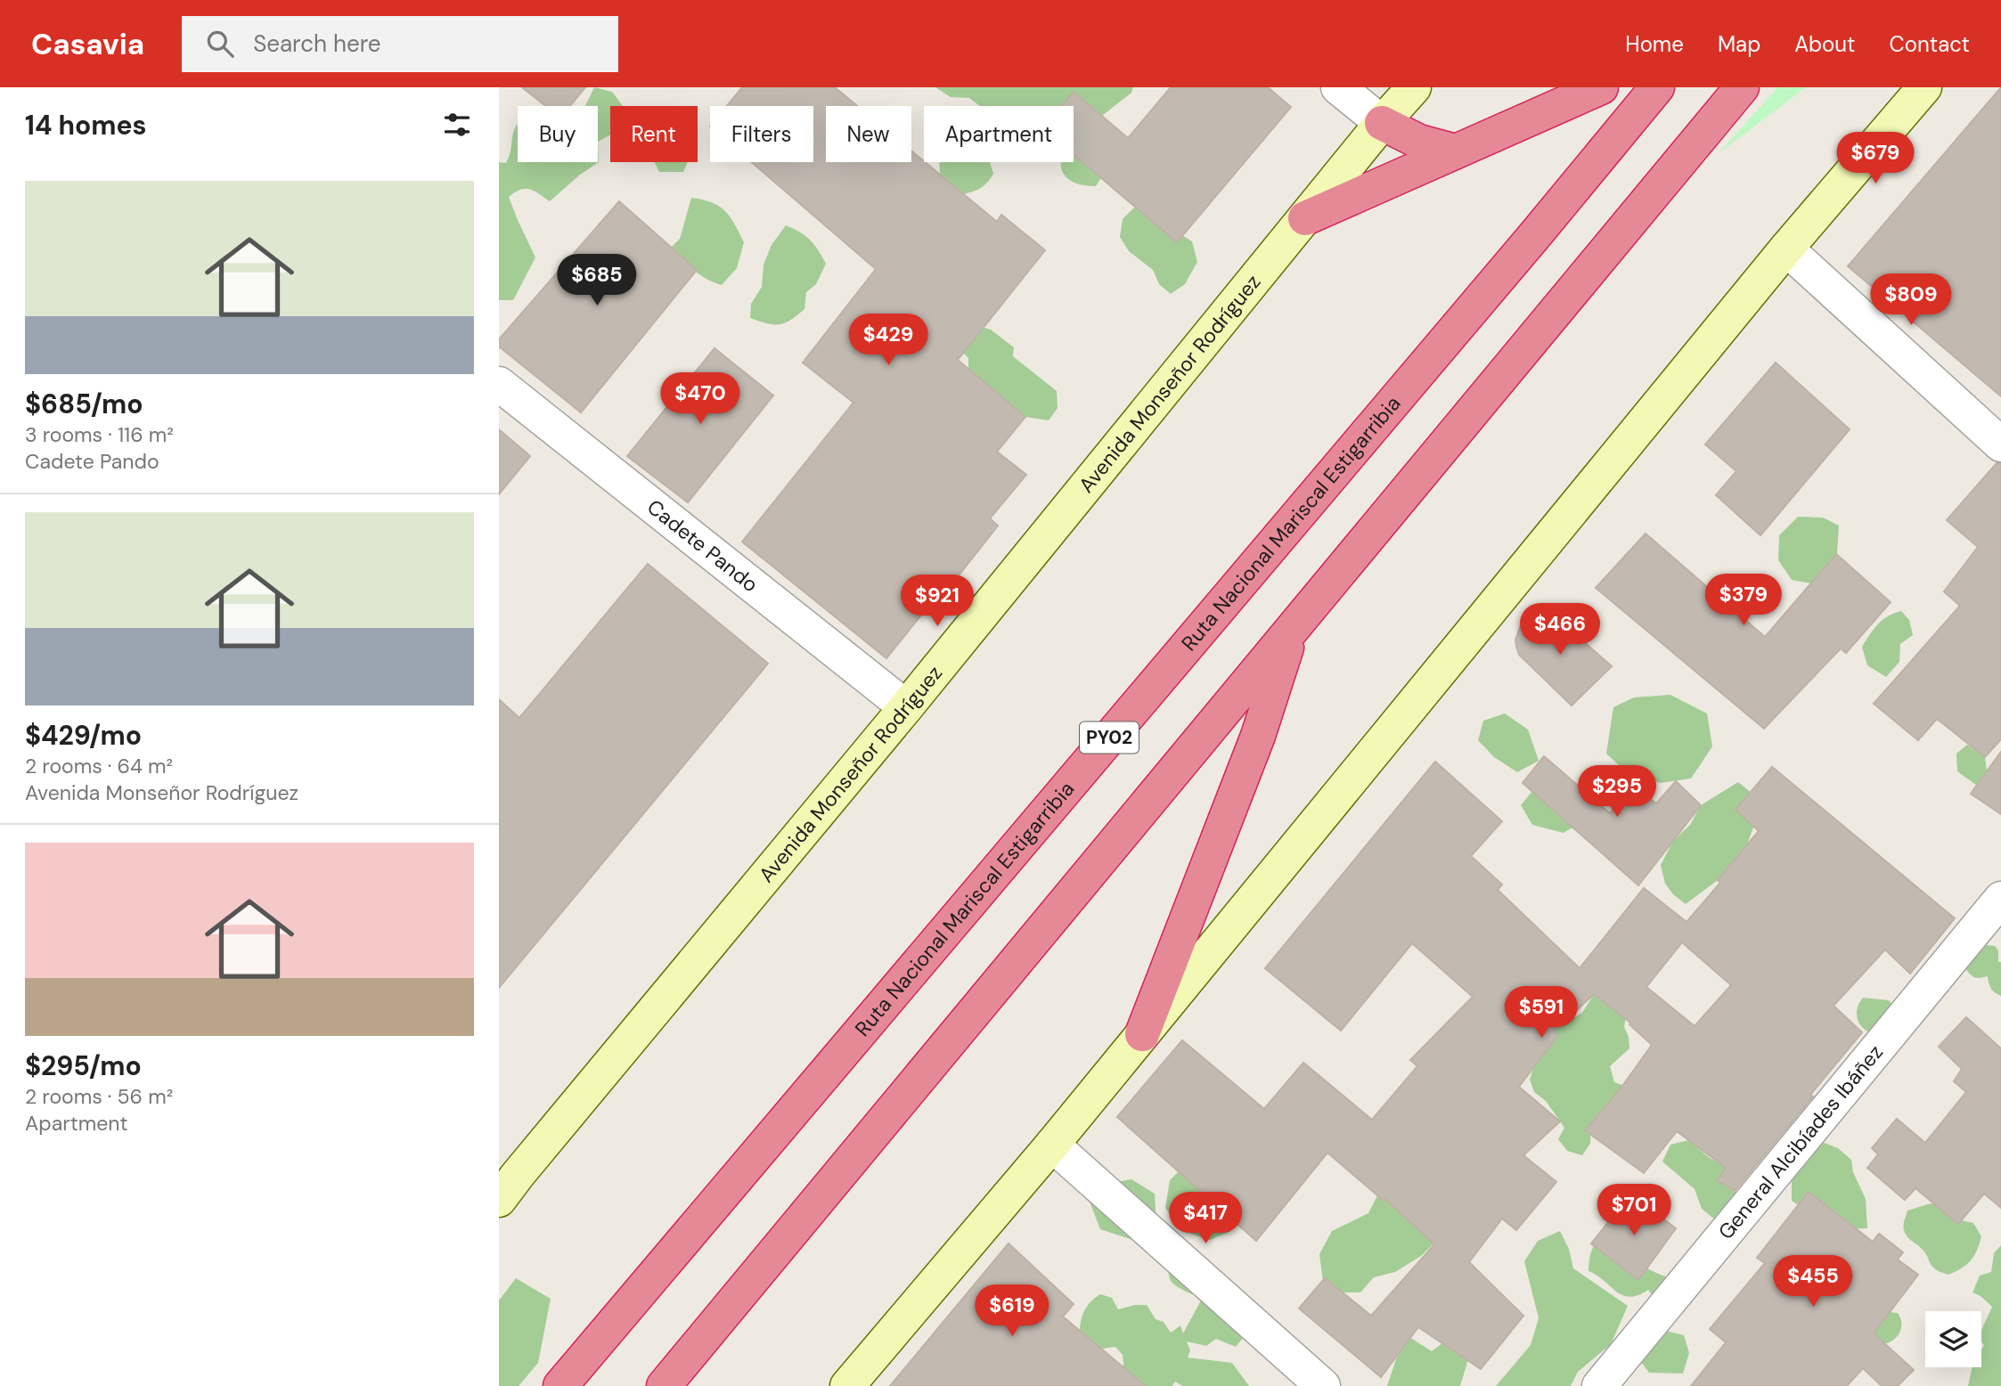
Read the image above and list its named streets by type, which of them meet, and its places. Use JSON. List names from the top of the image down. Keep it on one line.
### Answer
{"streets":{"highway":["Ruta Nacional Mariscal Estigarribia","PY02"],"street":["Avenida Monseñor Rodríguez","Cadete Pando","General Alcibíades Ibáñez"]},"crossings":[["Avenida Monseñor Rodríguez","Cadete Pando"]],"page":{"header":"Casavia","search":"Search here","nav":["Home","Map","About","Contact"],"heading":"14 homes","chip":["Buy","Rent","Filters","New","Apartment"],"price":["$679","$685","$809","$429","$470","$379","$921","$466","$295","$591","$701","$417","$455","$619"],"list":[{"name":"$685/mo","note":"3 rooms · 116 m² · Cadete Pando"},{"name":"$429/mo","note":"2 rooms · 64 m² · Avenida Monseñor Rodríguez"},{"name":"$295/mo","note":"2 rooms · 56 m² · Apartment"}]}}
